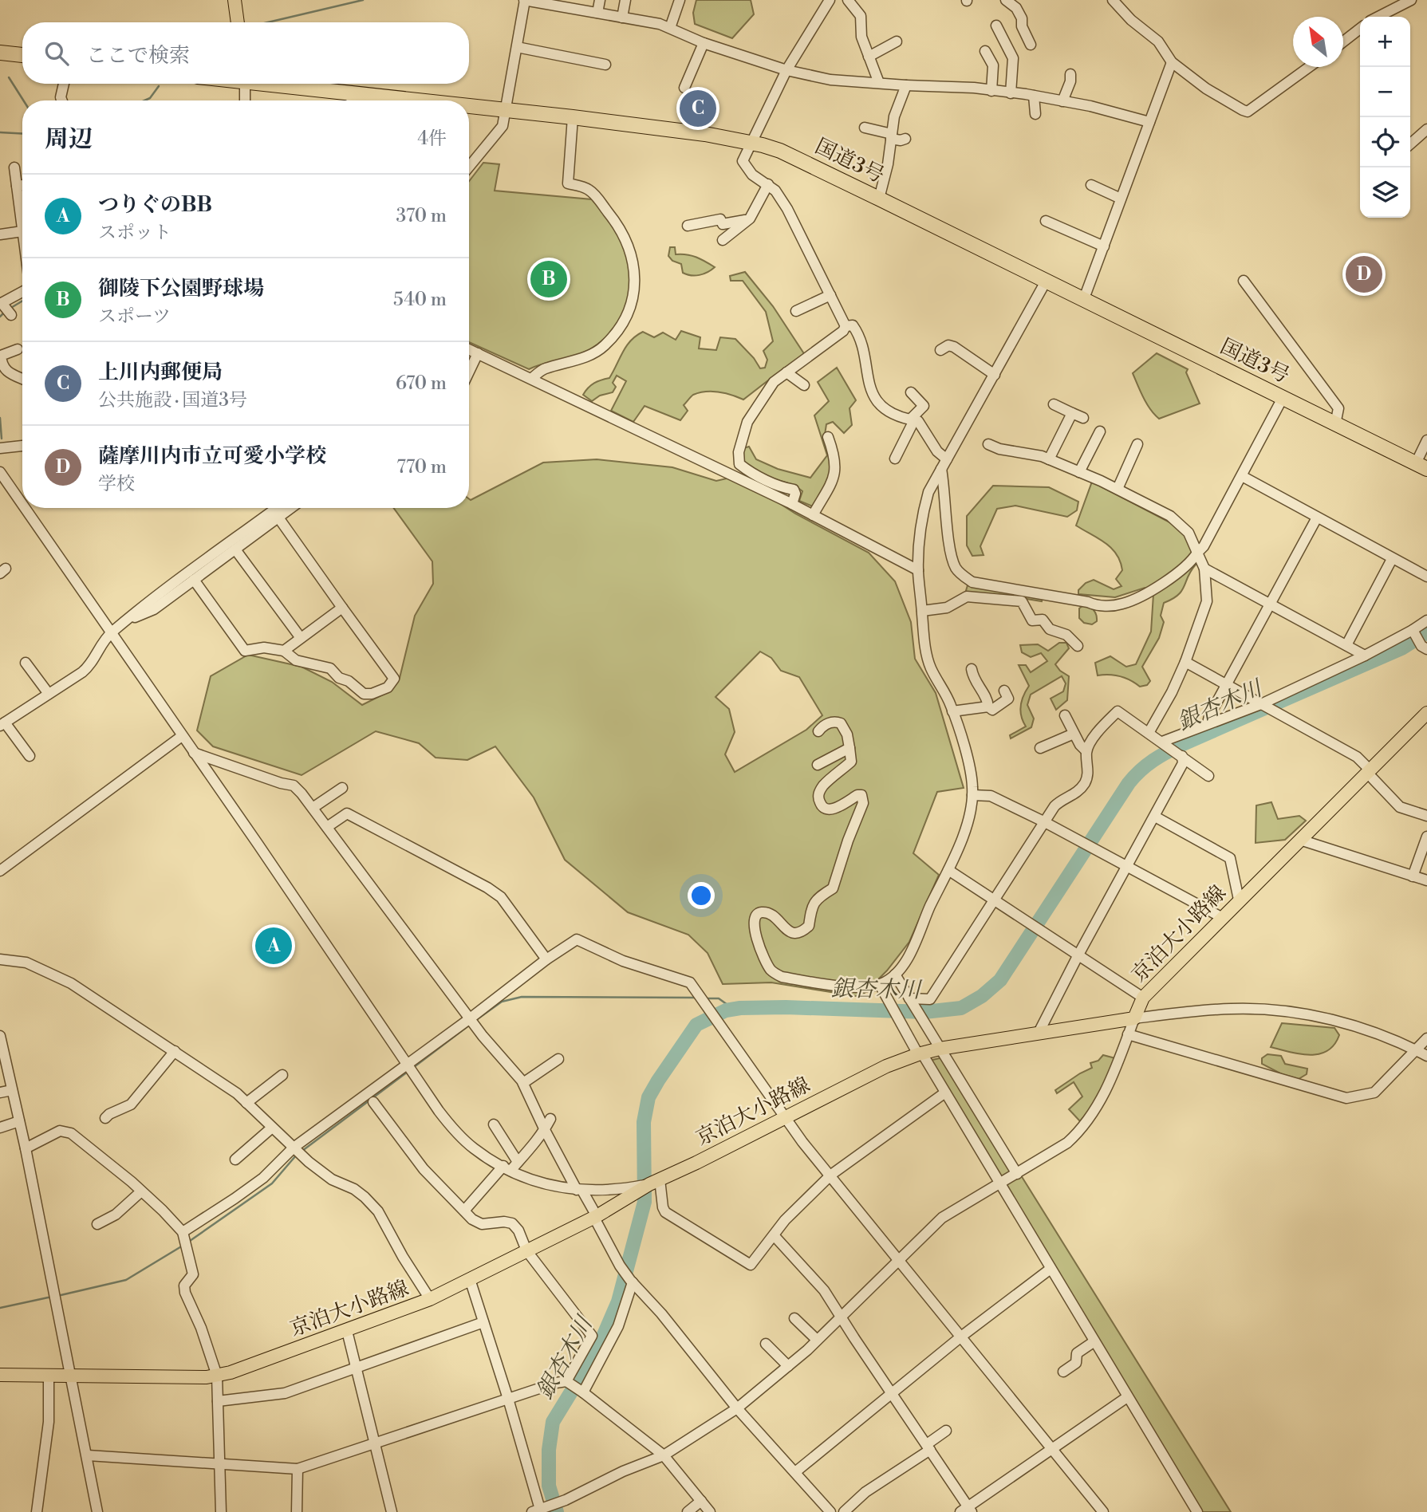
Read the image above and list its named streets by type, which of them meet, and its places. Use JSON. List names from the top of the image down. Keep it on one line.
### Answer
{"streets":{"highway":["国道3号"],"main road":["京泊大小路線"]},"water":["銀杏木川"],"north":"top left","page":{"map_buttons":["+","−"],"search":"ここで検索","pins":["C","D","B","A"],"heading":["周辺","4件"],"list":[{"mark":"A","name":"つりぐのBB","note":"スポット","value":"370 m"},{"mark":"B","name":"御陵下公園野球場","note":"スポーツ","value":"540 m"},{"mark":"C","name":"上川内郵便局","note":"公共施設 · 国道3号","value":"670 m"},{"mark":"D","name":"薩摩川内市立可愛小学校","note":"学校","value":"770 m"}]}}
